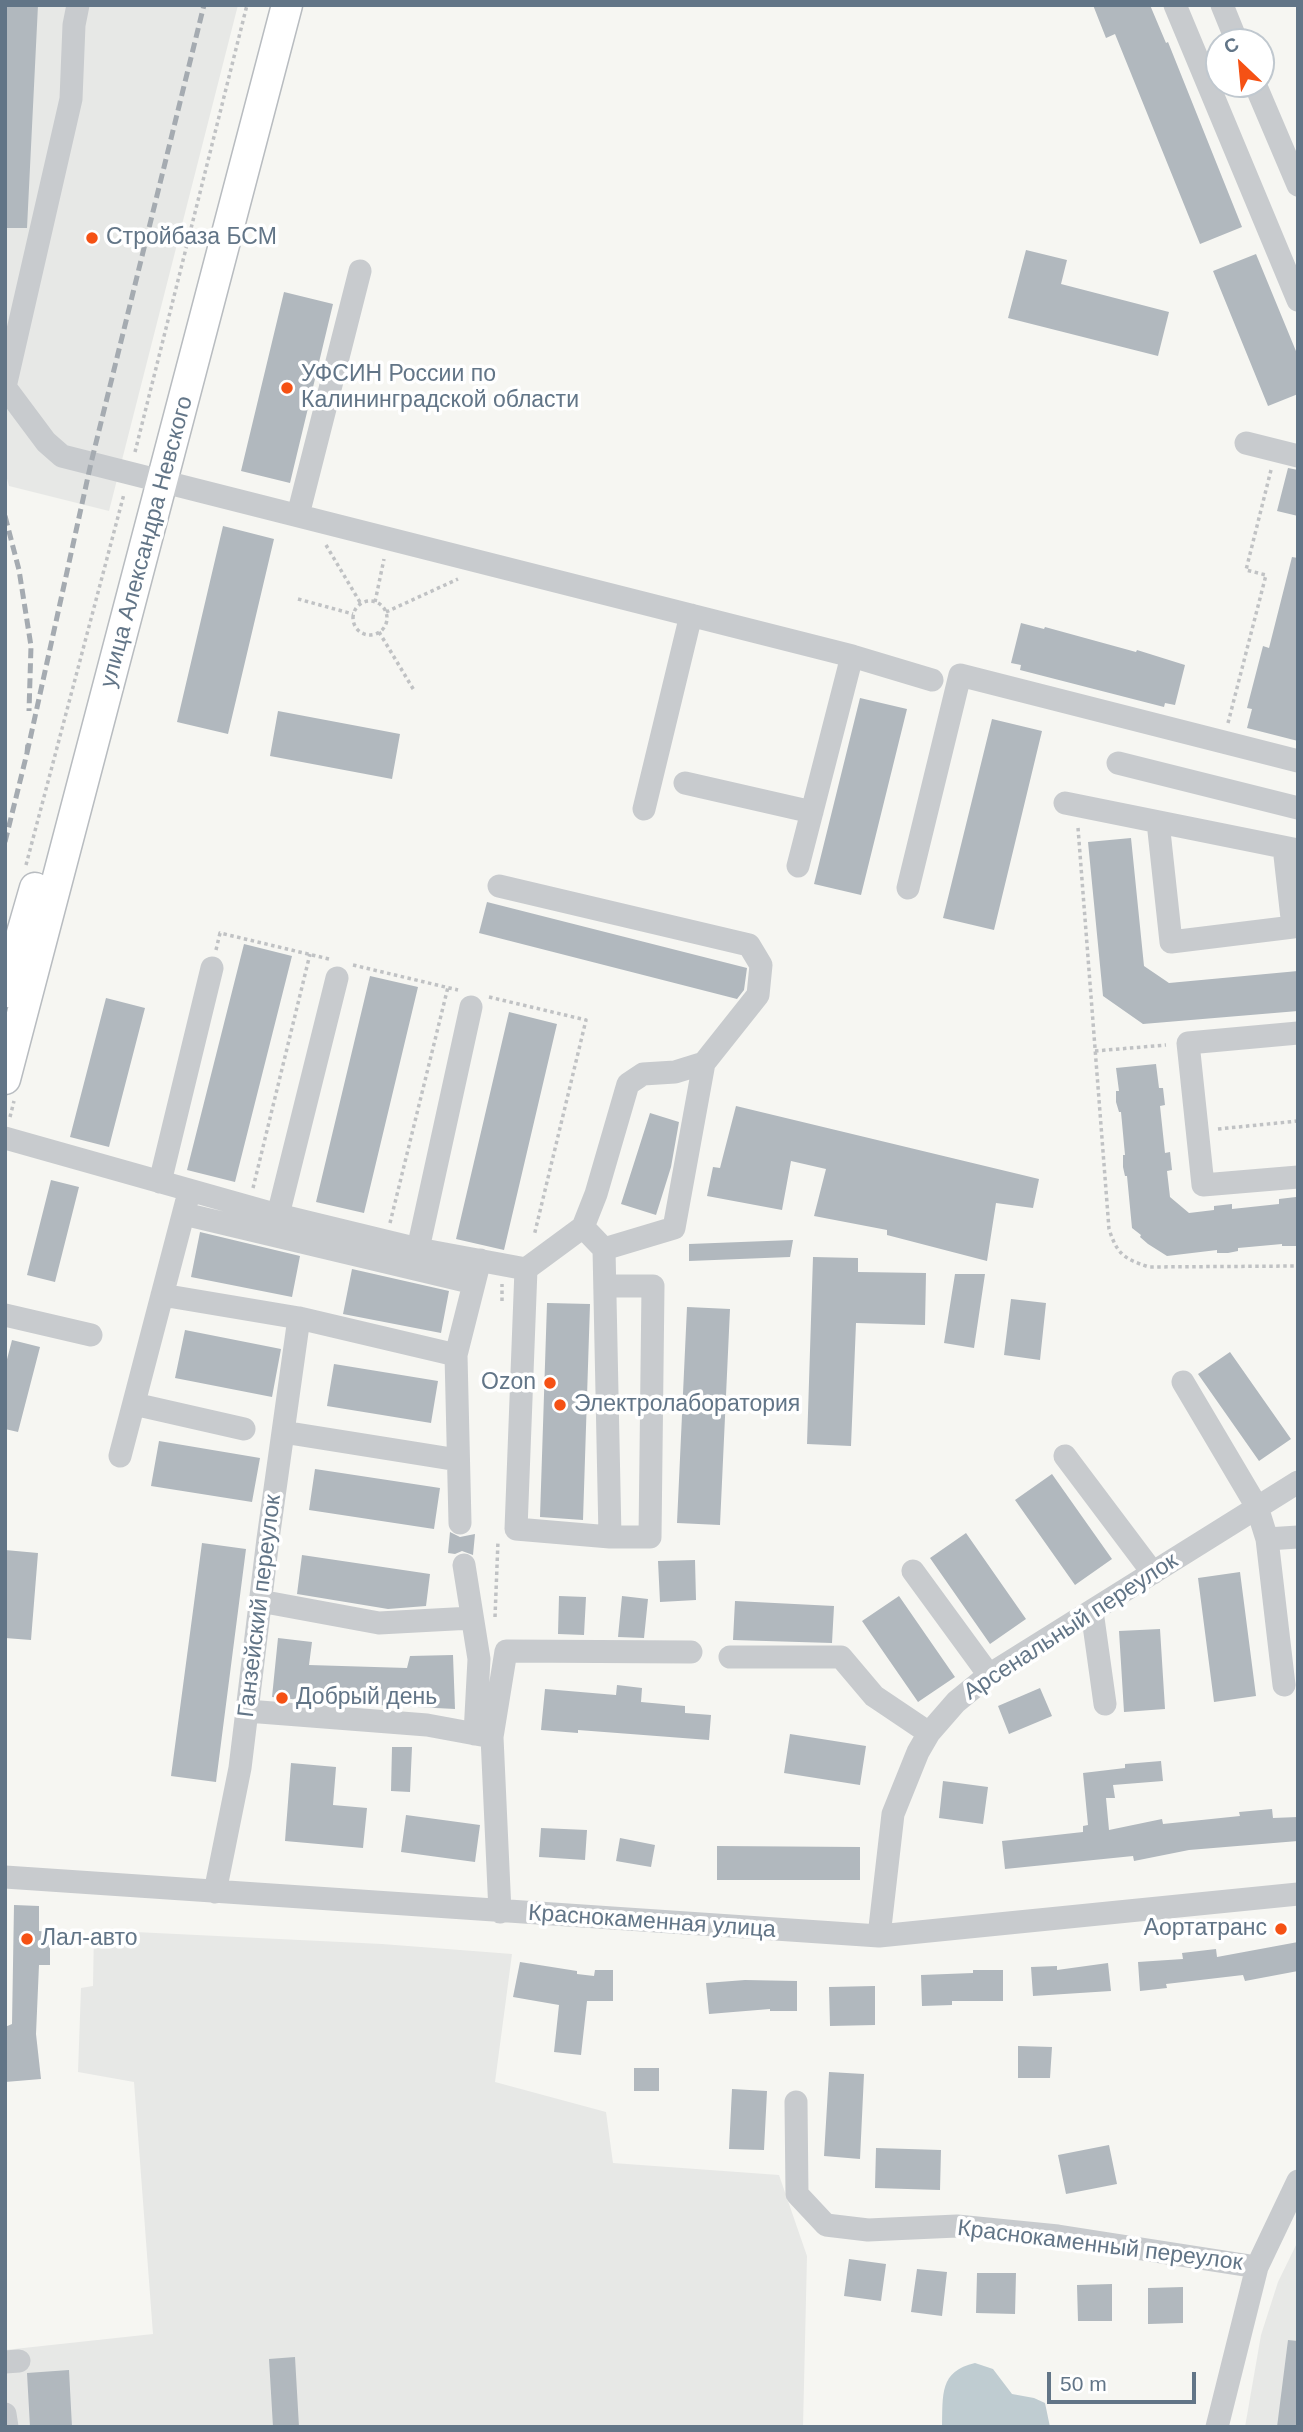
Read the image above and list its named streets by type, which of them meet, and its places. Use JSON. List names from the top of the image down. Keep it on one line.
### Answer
{"streets":{"main road":["улица Александра Невского"],"street":["Ганзейский переулок","Арсенальный переулок","Краснокаменная улица","Краснокаменный переулок"]},"crossings":[["Ганзейский переулок","Краснокаменная улица"],["Арсенальный переулок","Краснокаменная улица"]],"places":["Стройбаза БСМ","УФСИН России по Калининградской области","Ozon","Электролаборатория","Добрый день","Аортатранс","Лал-авто"],"scale_bar":"50 m","north":"top left"}
